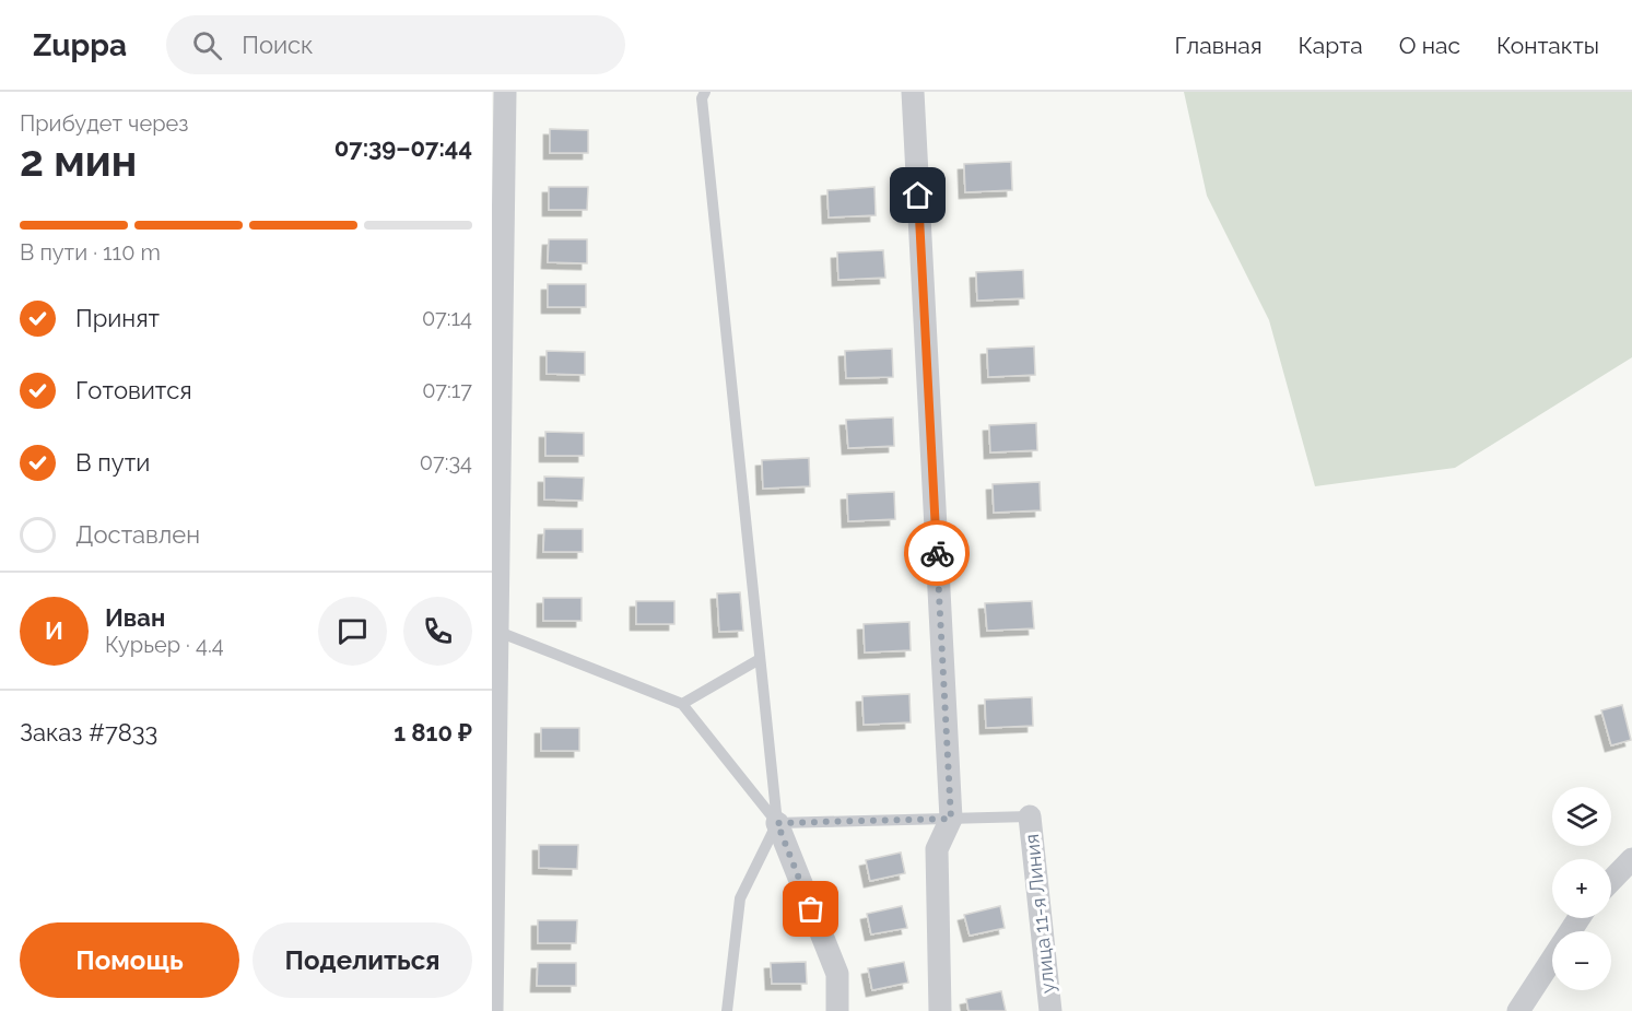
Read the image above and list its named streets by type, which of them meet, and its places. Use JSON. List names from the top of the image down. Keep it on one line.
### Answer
{"streets":{"street":["улица 11-я Линия"]},"page":{"header":"Zuppa","search":"Поиск","nav":["Главная","Карта","О нас","Контакты"],"heading":["2 мин","Прибудет через","07:39–07:44"],"panel":["Иван","Курьер · 4.4","Заказ #7833","1 810 ₽"],"bar":"В пути · 110 m","list":[["Принят","07:14"],["Готовится","07:17"],["В пути","07:34"],"Доставлен"],"round":"И","map_buttons":["+","−"],"buttons":["Помощь","Поделиться"]}}
